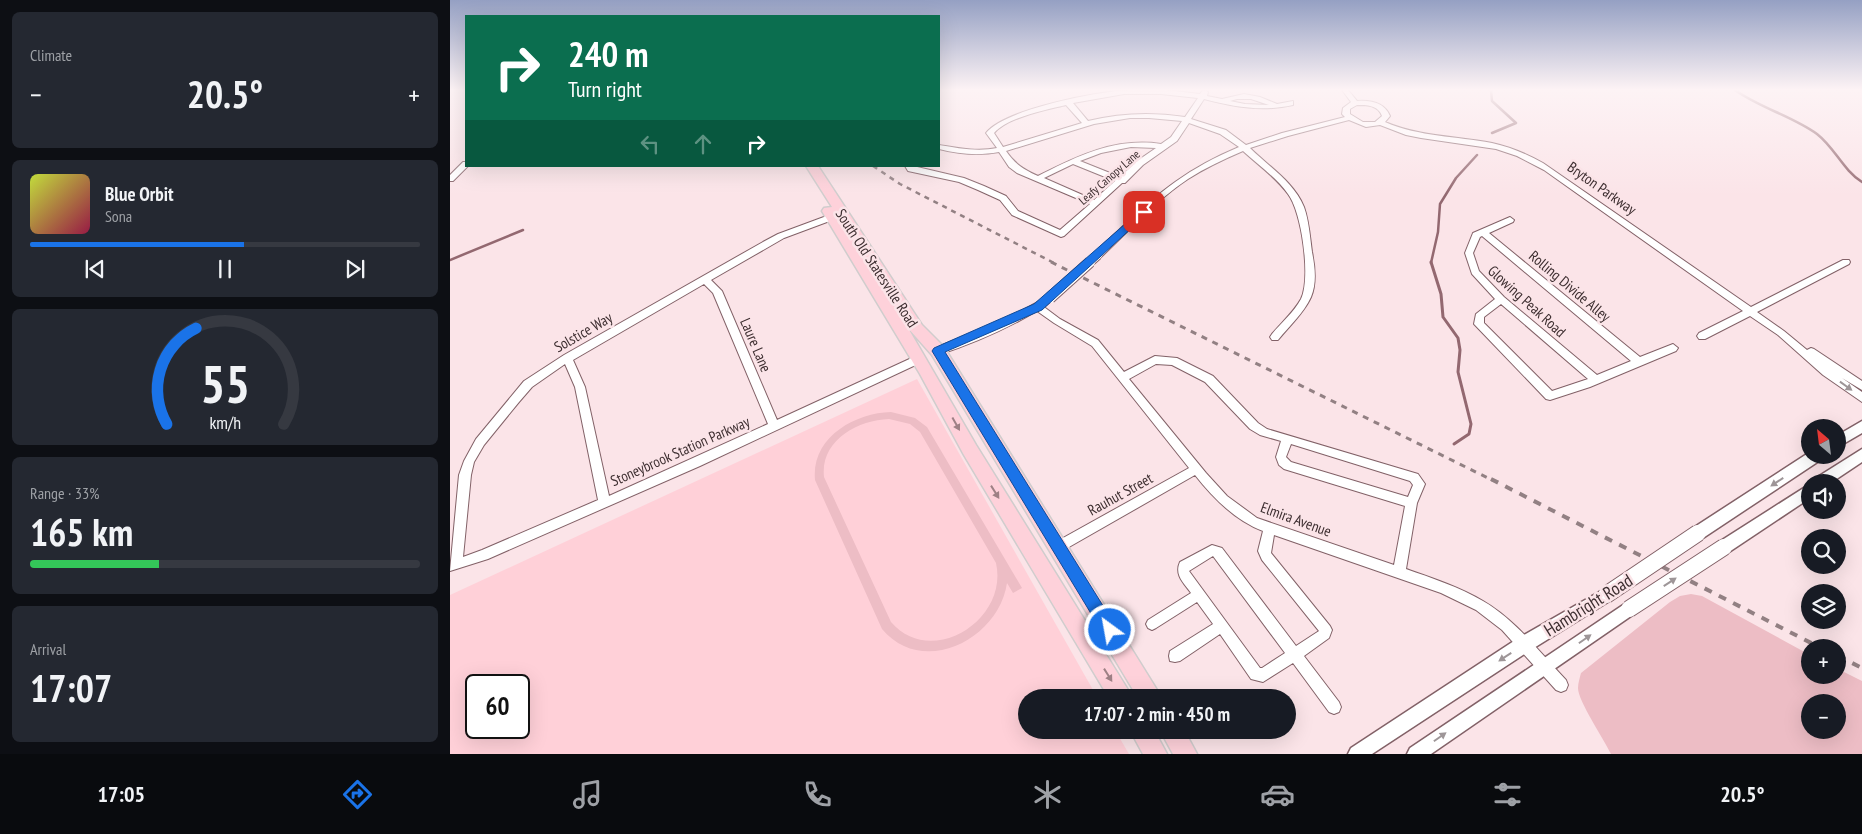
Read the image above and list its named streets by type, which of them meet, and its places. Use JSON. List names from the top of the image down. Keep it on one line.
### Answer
{"streets":{"main road":["South Old Statesville Road"],"street":["Leafy Canopy Lane","Bryton Parkway","Rolling Divide Alley","Glowing Peak Road","Solstice Way","Laure Lane","Stoneybrook Station Parkway","Rauhut Street","Elmira Avenue","Hambright Road"]},"crossings":[["South Old Statesville Road","Solstice Way"],["South Old Statesville Road","Stoneybrook Station Parkway"],["South Old Statesville Road","Rauhut Street"],["Rolling Divide Alley","Glowing Peak Road"],["Solstice Way","Laure Lane"],["Solstice Way","Stoneybrook Station Parkway"],["Laure Lane","Stoneybrook Station Parkway"],["Rauhut Street","Elmira Avenue"],["Elmira Avenue","Hambright Road"]],"north":"top left","page":{"tile":["Climate",["Range · 33%","165 km"],["Arrival","17:07"]],"turn":["240 m","Turn right"],"heat":["−","20.5°","+"],"song":["Blue Orbit","Sona"],"map_buttons":["+","−"],"limit":"60","trip":"17:07 · 2 min · 450 m","tabs":["17:05","20.5°"],"gauge":["55","km/h"]}}
